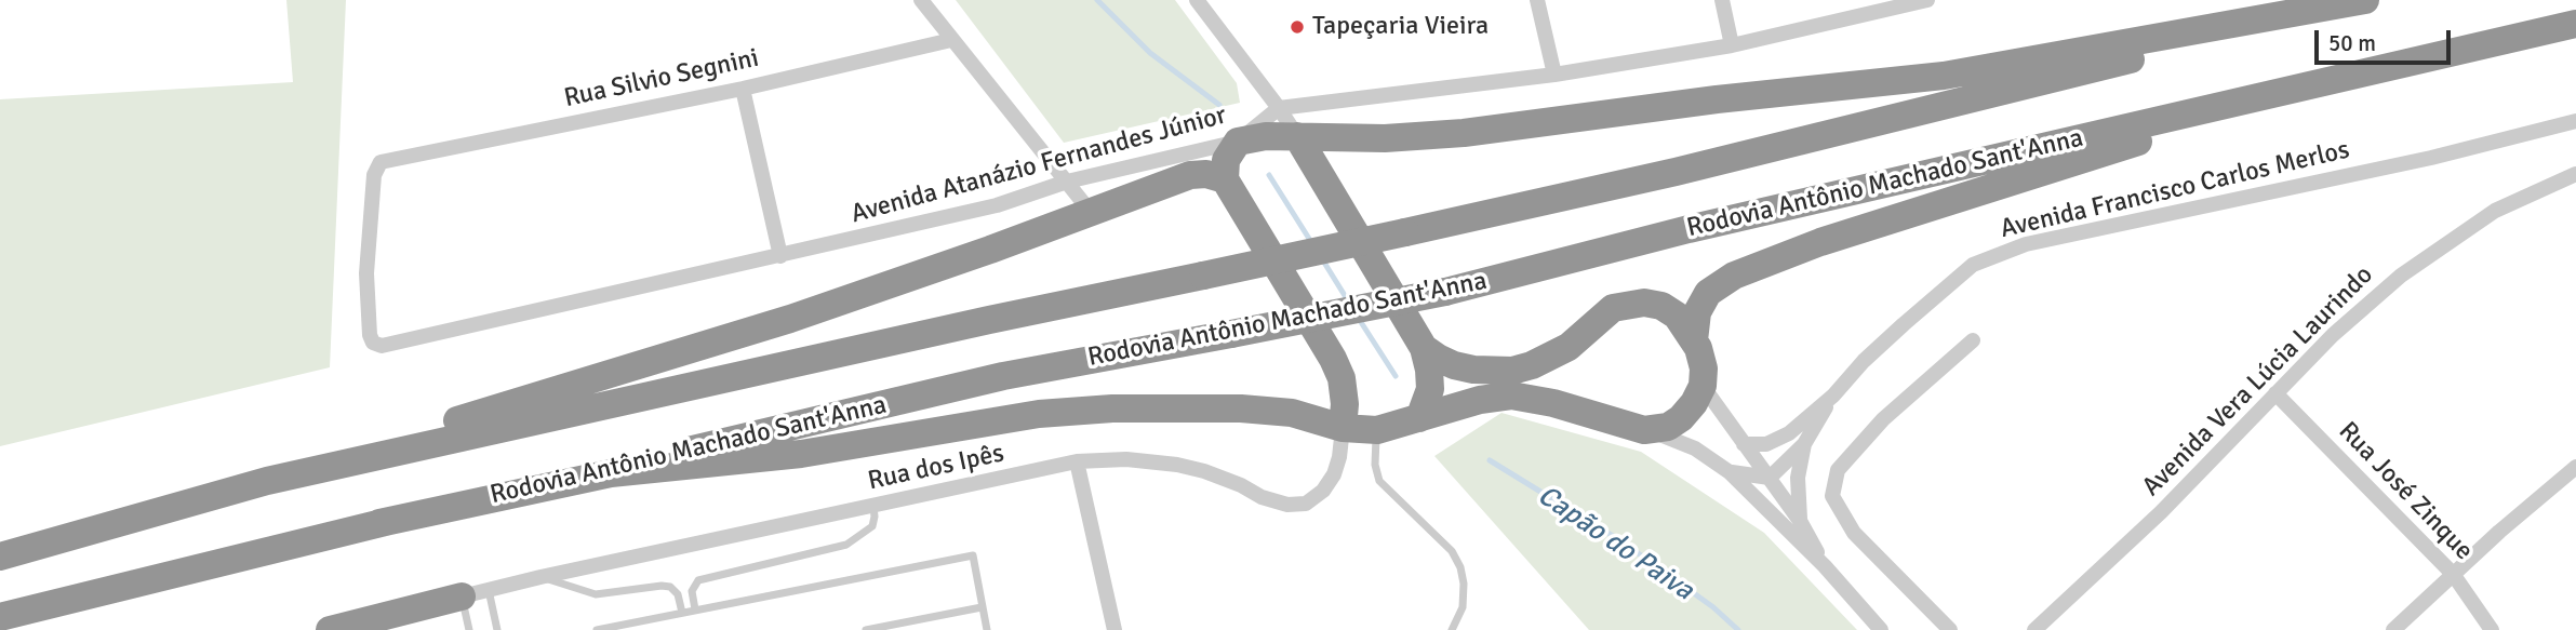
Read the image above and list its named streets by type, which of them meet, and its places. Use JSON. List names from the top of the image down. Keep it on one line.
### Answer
{"streets":{"highway":["Rodovia Antônio Machado Sant'Anna"],"street":["Rua Silvio Segnini","Avenida Atanázio Fernandes Júnior","Avenida Francisco Carlos Merlos","Avenida Vera Lúcia Laurindo","Rua dos Ipês","Rua José Zinque"]},"crossings":[["Rua Silvio Segnini","Avenida Atanázio Fernandes Júnior"],["Avenida Vera Lúcia Laurindo","Rua José Zinque"]],"water":["Capão do Paiva"],"places":["Tapeçaria Vieira"],"scale_bar":"50 m"}
